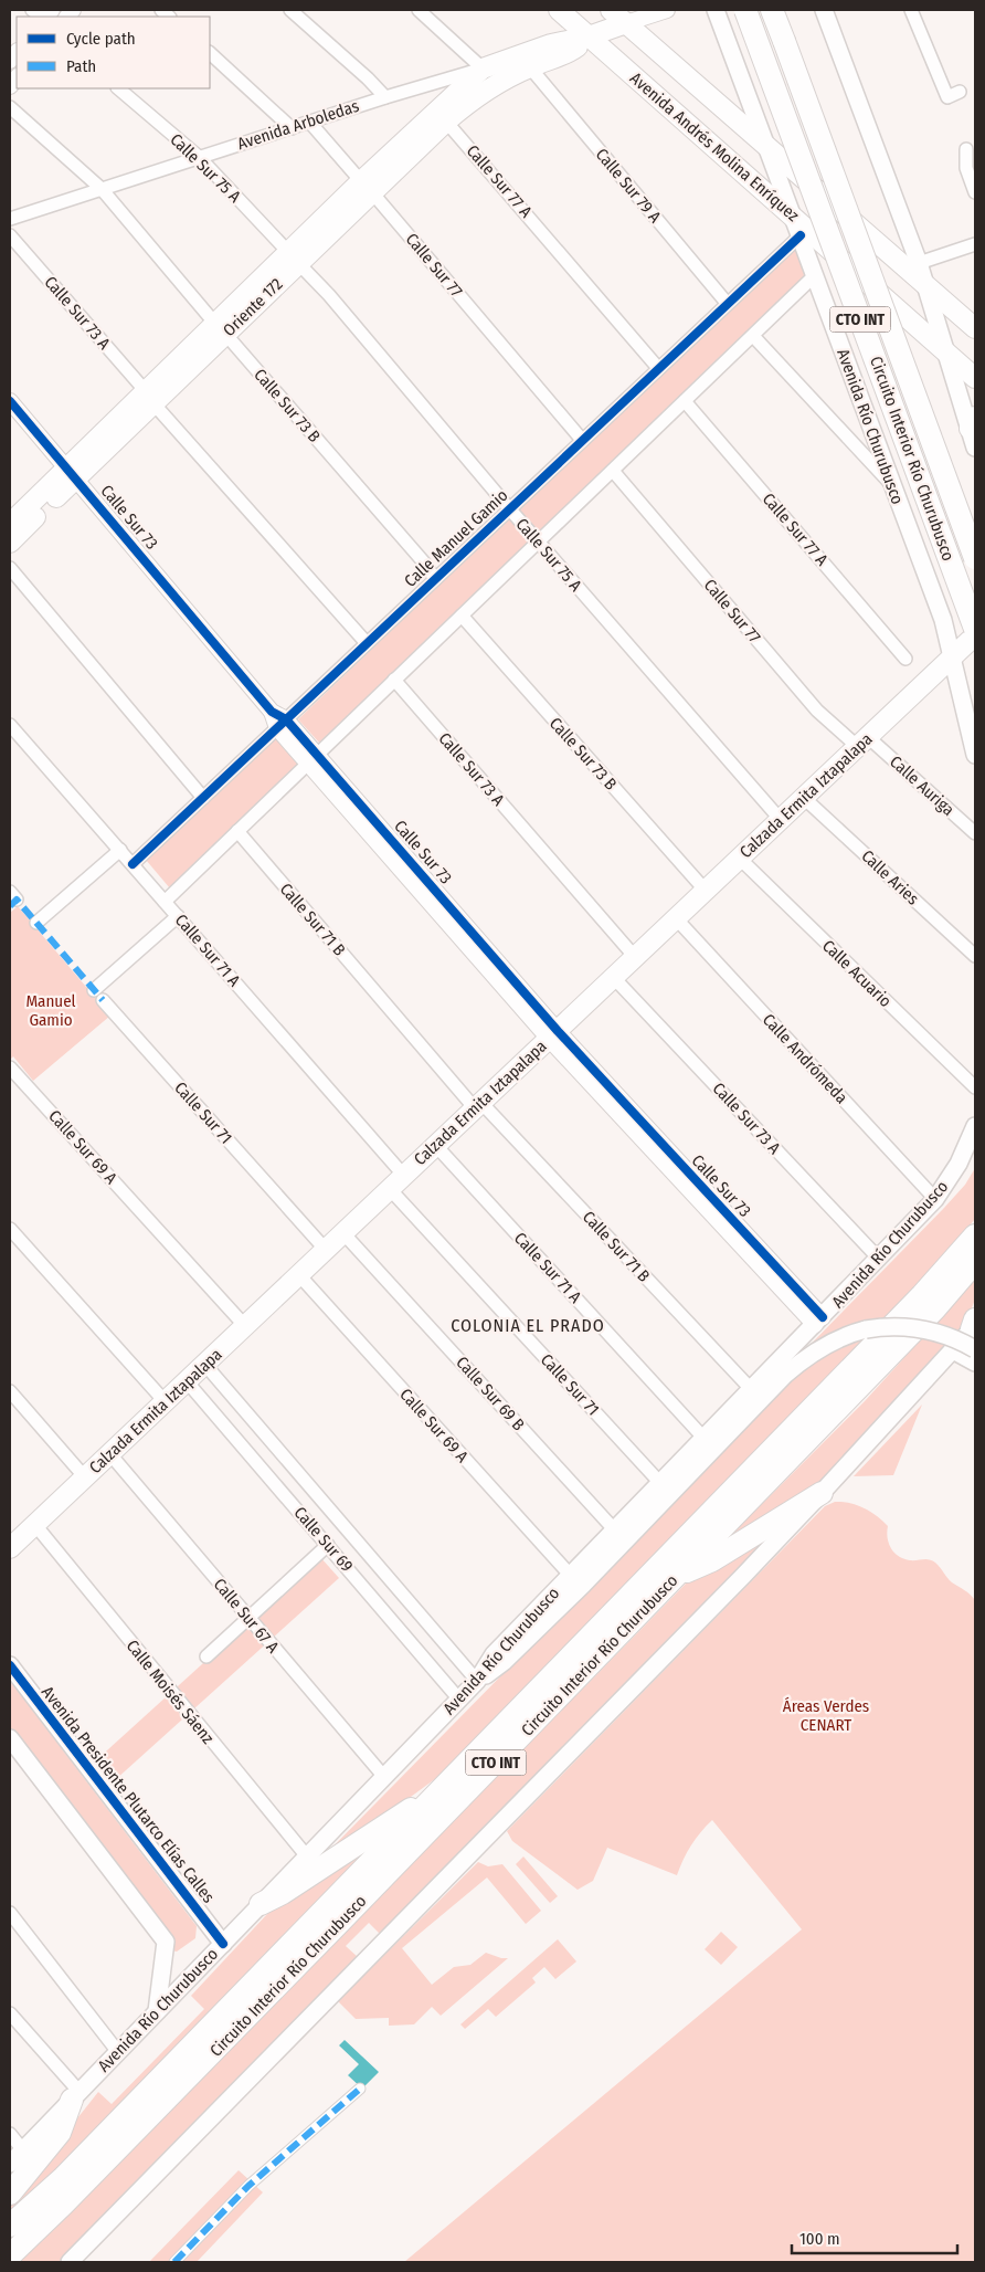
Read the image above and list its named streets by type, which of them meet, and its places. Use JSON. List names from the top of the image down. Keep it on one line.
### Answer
{"streets":{"highway":["CTO INT","Circuito Interior Río Churubusco"],"main road":["Avenida Arboledas","Avenida Andrés Molina Enríquez","Oriente 172","Avenida Río Churubusco","Calzada Ermita Iztapalapa","Avenida Presidente Plutarco Elías Calles"],"street":["Calle Sur 75 A","Calle Sur 77 A","Calle Sur 79 A","Calle Sur 77","Calle Sur 73 A","Calle Sur 73 B","Calle Sur 73","Calle Manuel Gamio","Calle Auriga","Calle Aries","Calle Sur 71 B","Calle Sur 71 A","Calle Acuario","Calle Andrómeda","Calle Sur 71","Calle Sur 69 A","Calle Sur 69 B","Calle Sur 69","Calle Sur 67 A","Calle Moisés Sáenz"]},"crossings":[["Avenida Arboledas","Avenida Andrés Molina Enríquez"],["Avenida Arboledas","Calle Sur 75 A"],["Avenida Arboledas","Calle Sur 79 A"],["Avenida Arboledas","Calle Sur 77"],["Avenida Arboledas","Oriente 172"],["Avenida Arboledas","Calle Sur 73 B"],["Avenida Andrés Molina Enríquez","Avenida Río Churubusco"],["Calle Sur 75 A","Oriente 172"],["Calle Sur 75 A","Calle Manuel Gamio"],["Calle Sur 75 A","Calzada Ermita Iztapalapa"],["Calle Sur 77 A","Oriente 172"],["Calle Sur 77 A","Calle Manuel Gamio"],["Calle Sur 79 A","Calle Manuel Gamio"],["Calle Sur 77","Oriente 172"],["Calle Sur 77","Calle Manuel Gamio"],["Calle Sur 77","Calle Auriga"],["Calle Sur 77","Calzada Ermita Iztapalapa"],["Oriente 172","Calle Sur 73 A"],["Oriente 172","Calle Sur 73 B"],["Oriente 172","Calle Sur 73"],["Calle Sur 73 A","Avenida Río Churubusco"],["Calle Sur 73 A","Calle Manuel Gamio"],["Calle Sur 73 A","Calzada Ermita Iztapalapa"],["Calle Sur 73 B","Calle Manuel Gamio"],["Calle Sur 73 B","Calzada Ermita Iztapalapa"],["Avenida Río Churubusco","Calle Sur 73"],["Avenida Río Churubusco","Calle Manuel Gamio"],["Avenida Río Churubusco","Calzada Ermita Iztapalapa"],["Avenida Río Churubusco","Calle Sur 71 B"],["Avenida Río Churubusco","Calle Sur 71 A"],["Avenida Río Churubusco","Calle Andrómeda"],["Avenida Río Churubusco","Calle Sur 71"],["Avenida Río Churubusco","Calle Sur 69 A"],["Avenida Río Churubusco","Calle Sur 69 B"],["Avenida Río Churubusco","Calle Sur 69"],["Avenida Río Churubusco","Calle Sur 67 A"],["Avenida Río Churubusco","Calle Moisés Sáenz"],["Avenida Río Churubusco","Avenida Presidente Plutarco Elías Calles"],["Calle Sur 73","Calle Manuel Gamio"],["Calle Sur 73","Calzada Ermita Iztapalapa"],["Calle Manuel Gamio","Calle Sur 71 A"],["Calle Auriga","Calzada Ermita Iztapalapa"],["Calzada Ermita Iztapalapa","Calle Aries"],["Calzada Ermita Iztapalapa","Calle Sur 71 B"],["Calzada Ermita Iztapalapa","Calle Sur 71 A"],["Calzada Ermita Iztapalapa","Calle Acuario"],["Calzada Ermita Iztapalapa","Calle Andrómeda"],["Calzada Ermita Iztapalapa","Calle Sur 71"],["Calzada Ermita Iztapalapa","Calle Sur 69 A"],["Calzada Ermita Iztapalapa","Calle Sur 69 B"],["Calzada Ermita Iztapalapa","Calle Sur 69"],["Calzada Ermita Iztapalapa","Calle Sur 67 A"],["Calzada Ermita Iztapalapa","Calle Moisés Sáenz"],["Calle Sur 71 A","Calle Sur 71"]],"districts":["COLONIA EL PRADO"],"parks":["Manuel Gamio","Áreas Verdes CENART"],"legend":["Cycle path","Path"],"scale_bar":"100 m"}
